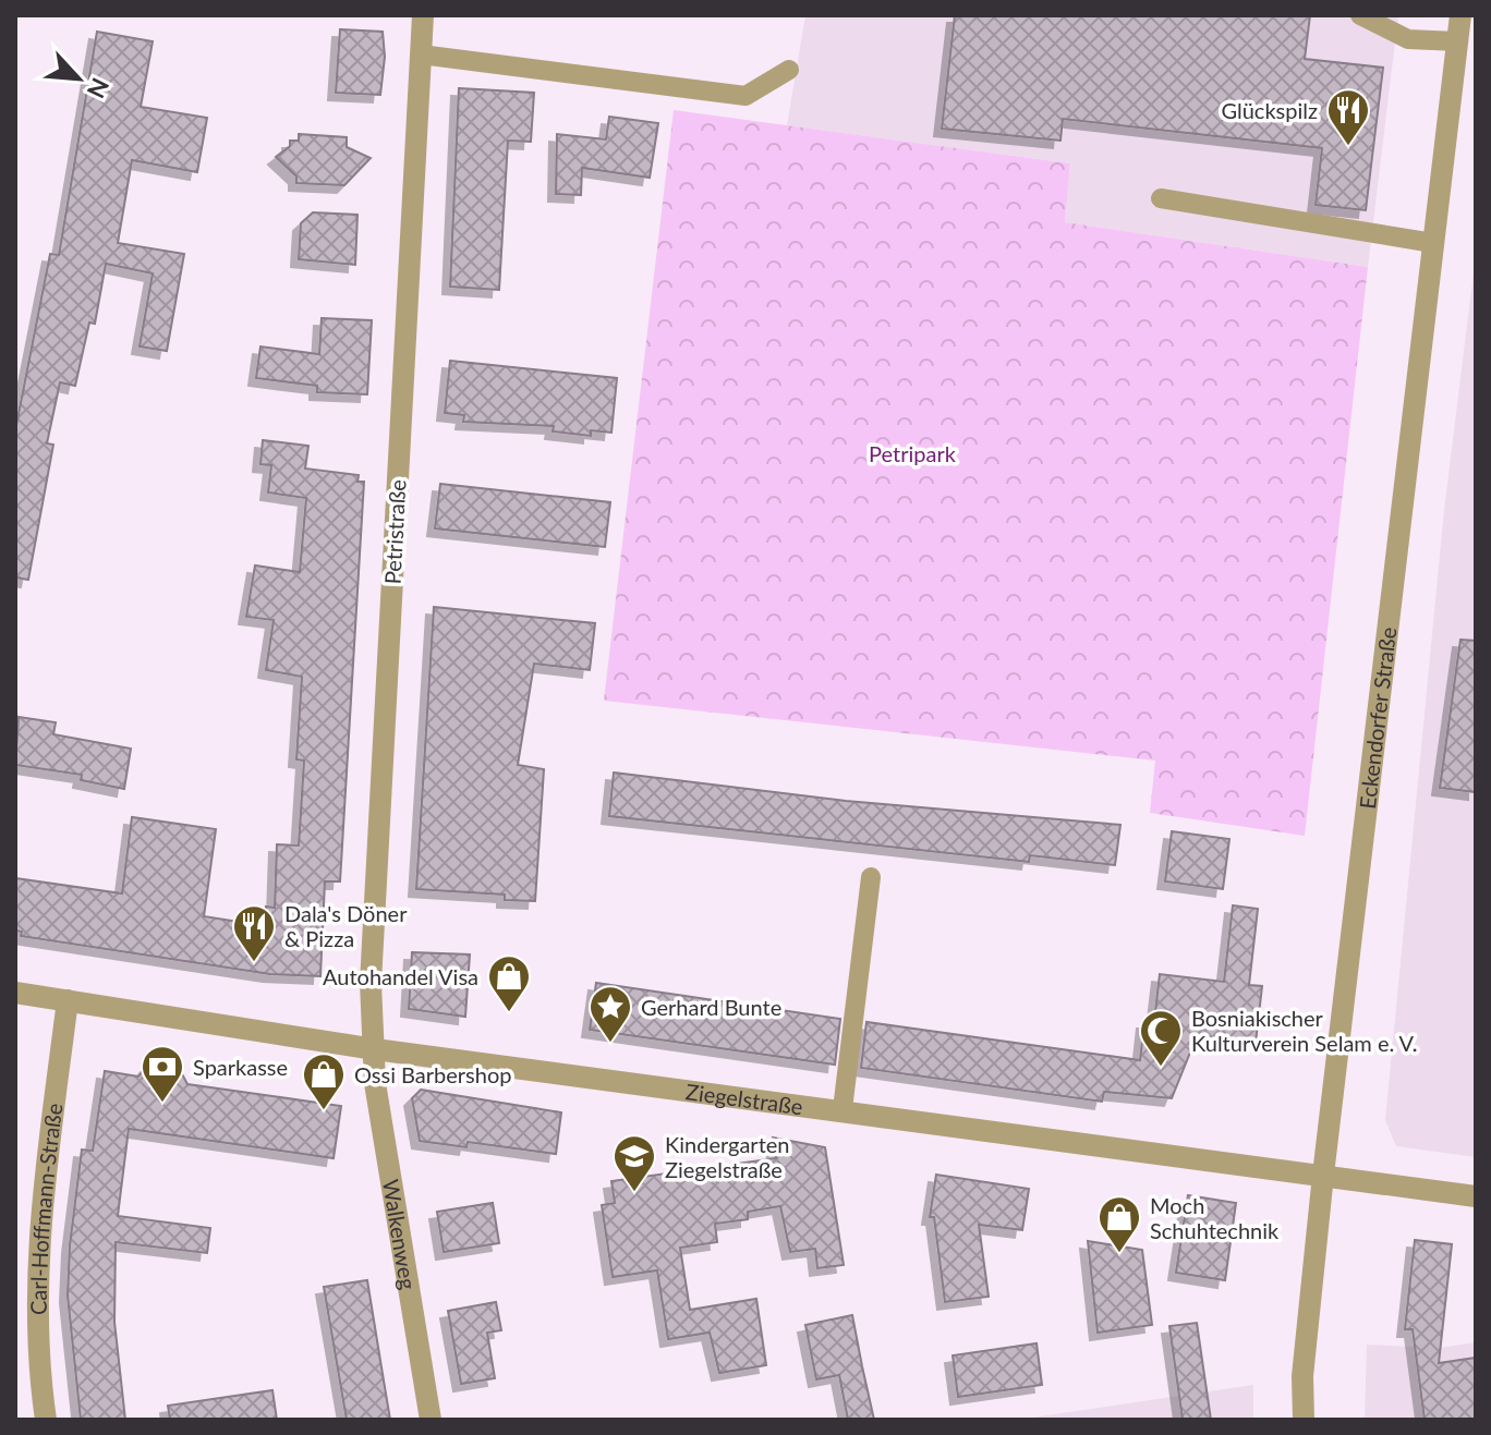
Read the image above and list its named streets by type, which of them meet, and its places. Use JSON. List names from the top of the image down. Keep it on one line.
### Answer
{"streets":{"street":["Petristraße","Eckendorfer Straße","Ziegelstraße","Carl-Hoffmann-Straße","Walkenweg"]},"crossings":[["Petristraße","Ziegelstraße"],["Petristraße","Walkenweg"],["Eckendorfer Straße","Ziegelstraße"],["Ziegelstraße","Carl-Hoffmann-Straße"],["Ziegelstraße","Walkenweg"]],"parks":["Petripark"],"places":{"restaurant":["Glückspilz","Dala's Döner & Pizza"],"shop":["Autohandel Visa","Ossi Barbershop","Moch Schuhtechnik"],"place":["Gerhard Bunte"],"mosque":["Bosniakischer Kulturverein Selam e. V."],"bank":["Sparkasse"],"school or university":["Kindergarten Ziegelstraße"]},"north":"bottom right"}
